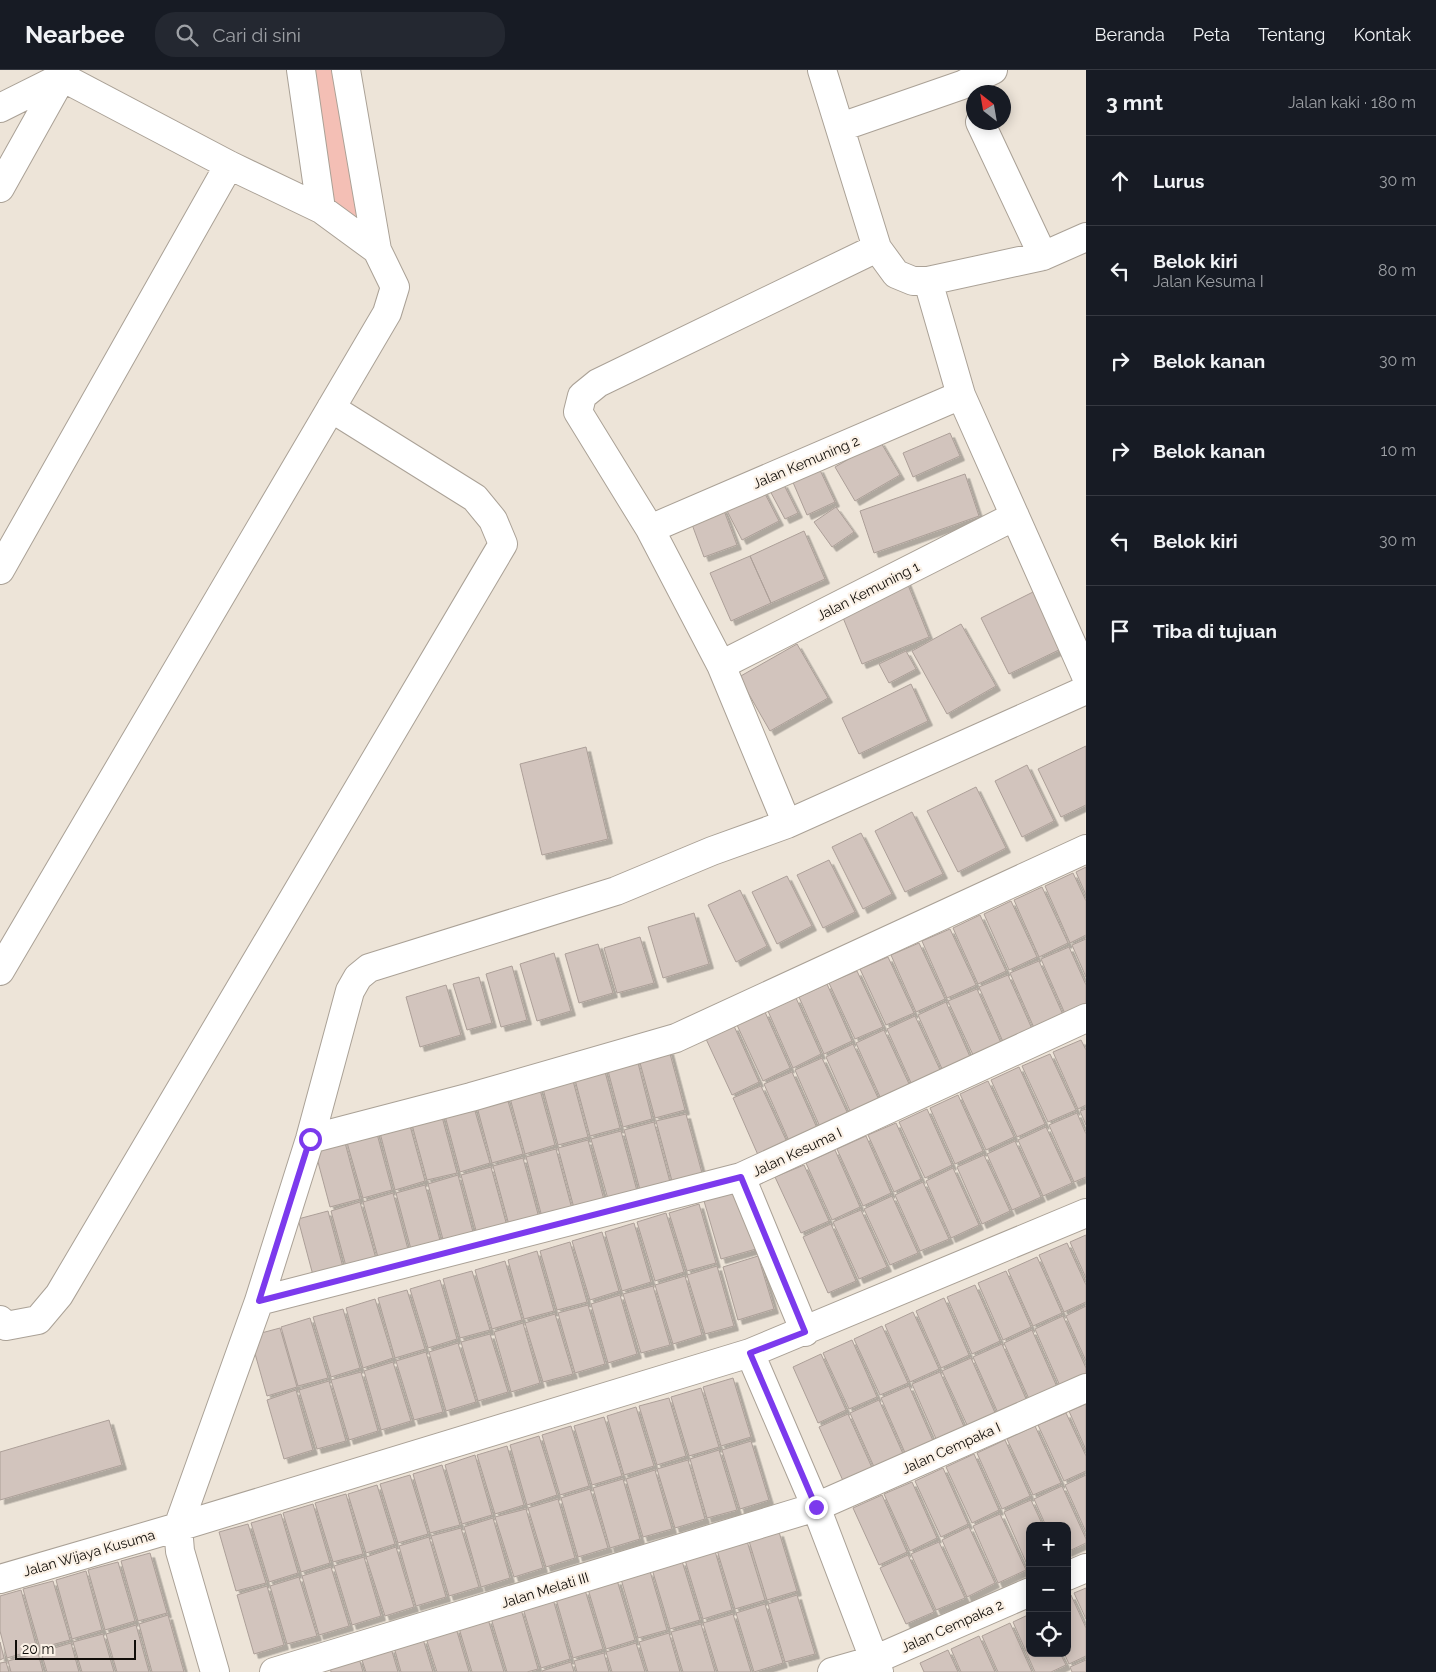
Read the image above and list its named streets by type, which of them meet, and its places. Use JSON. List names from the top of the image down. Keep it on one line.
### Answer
{"streets":{"street":["Jalan Kemuning 2","Jalan Kemuning 1","Jalan Kesuma I","Jalan Cempaka I","Jalan Wijaya Kusuma","Jalan Melati III","Jalan Cempaka 2"]},"crossings":[["Jalan Cempaka I","Jalan Melati III"]],"scale_bar":"20 m","north":"top left","page":{"header":"Nearbee","search":"Cari di sini","nav":["Beranda","Peta","Tentang","Kontak"],"heading":["3 mnt","Jalan kaki · 180 m"],"list":[["Lurus","30 m"],["Belok kiri","Jalan Kesuma I","80 m"],["Belok kanan","30 m"],["Belok kanan","10 m"],["Belok kiri","30 m"],"Tiba di tujuan"],"map_buttons":["+","−"],"scale":"20 m"}}
